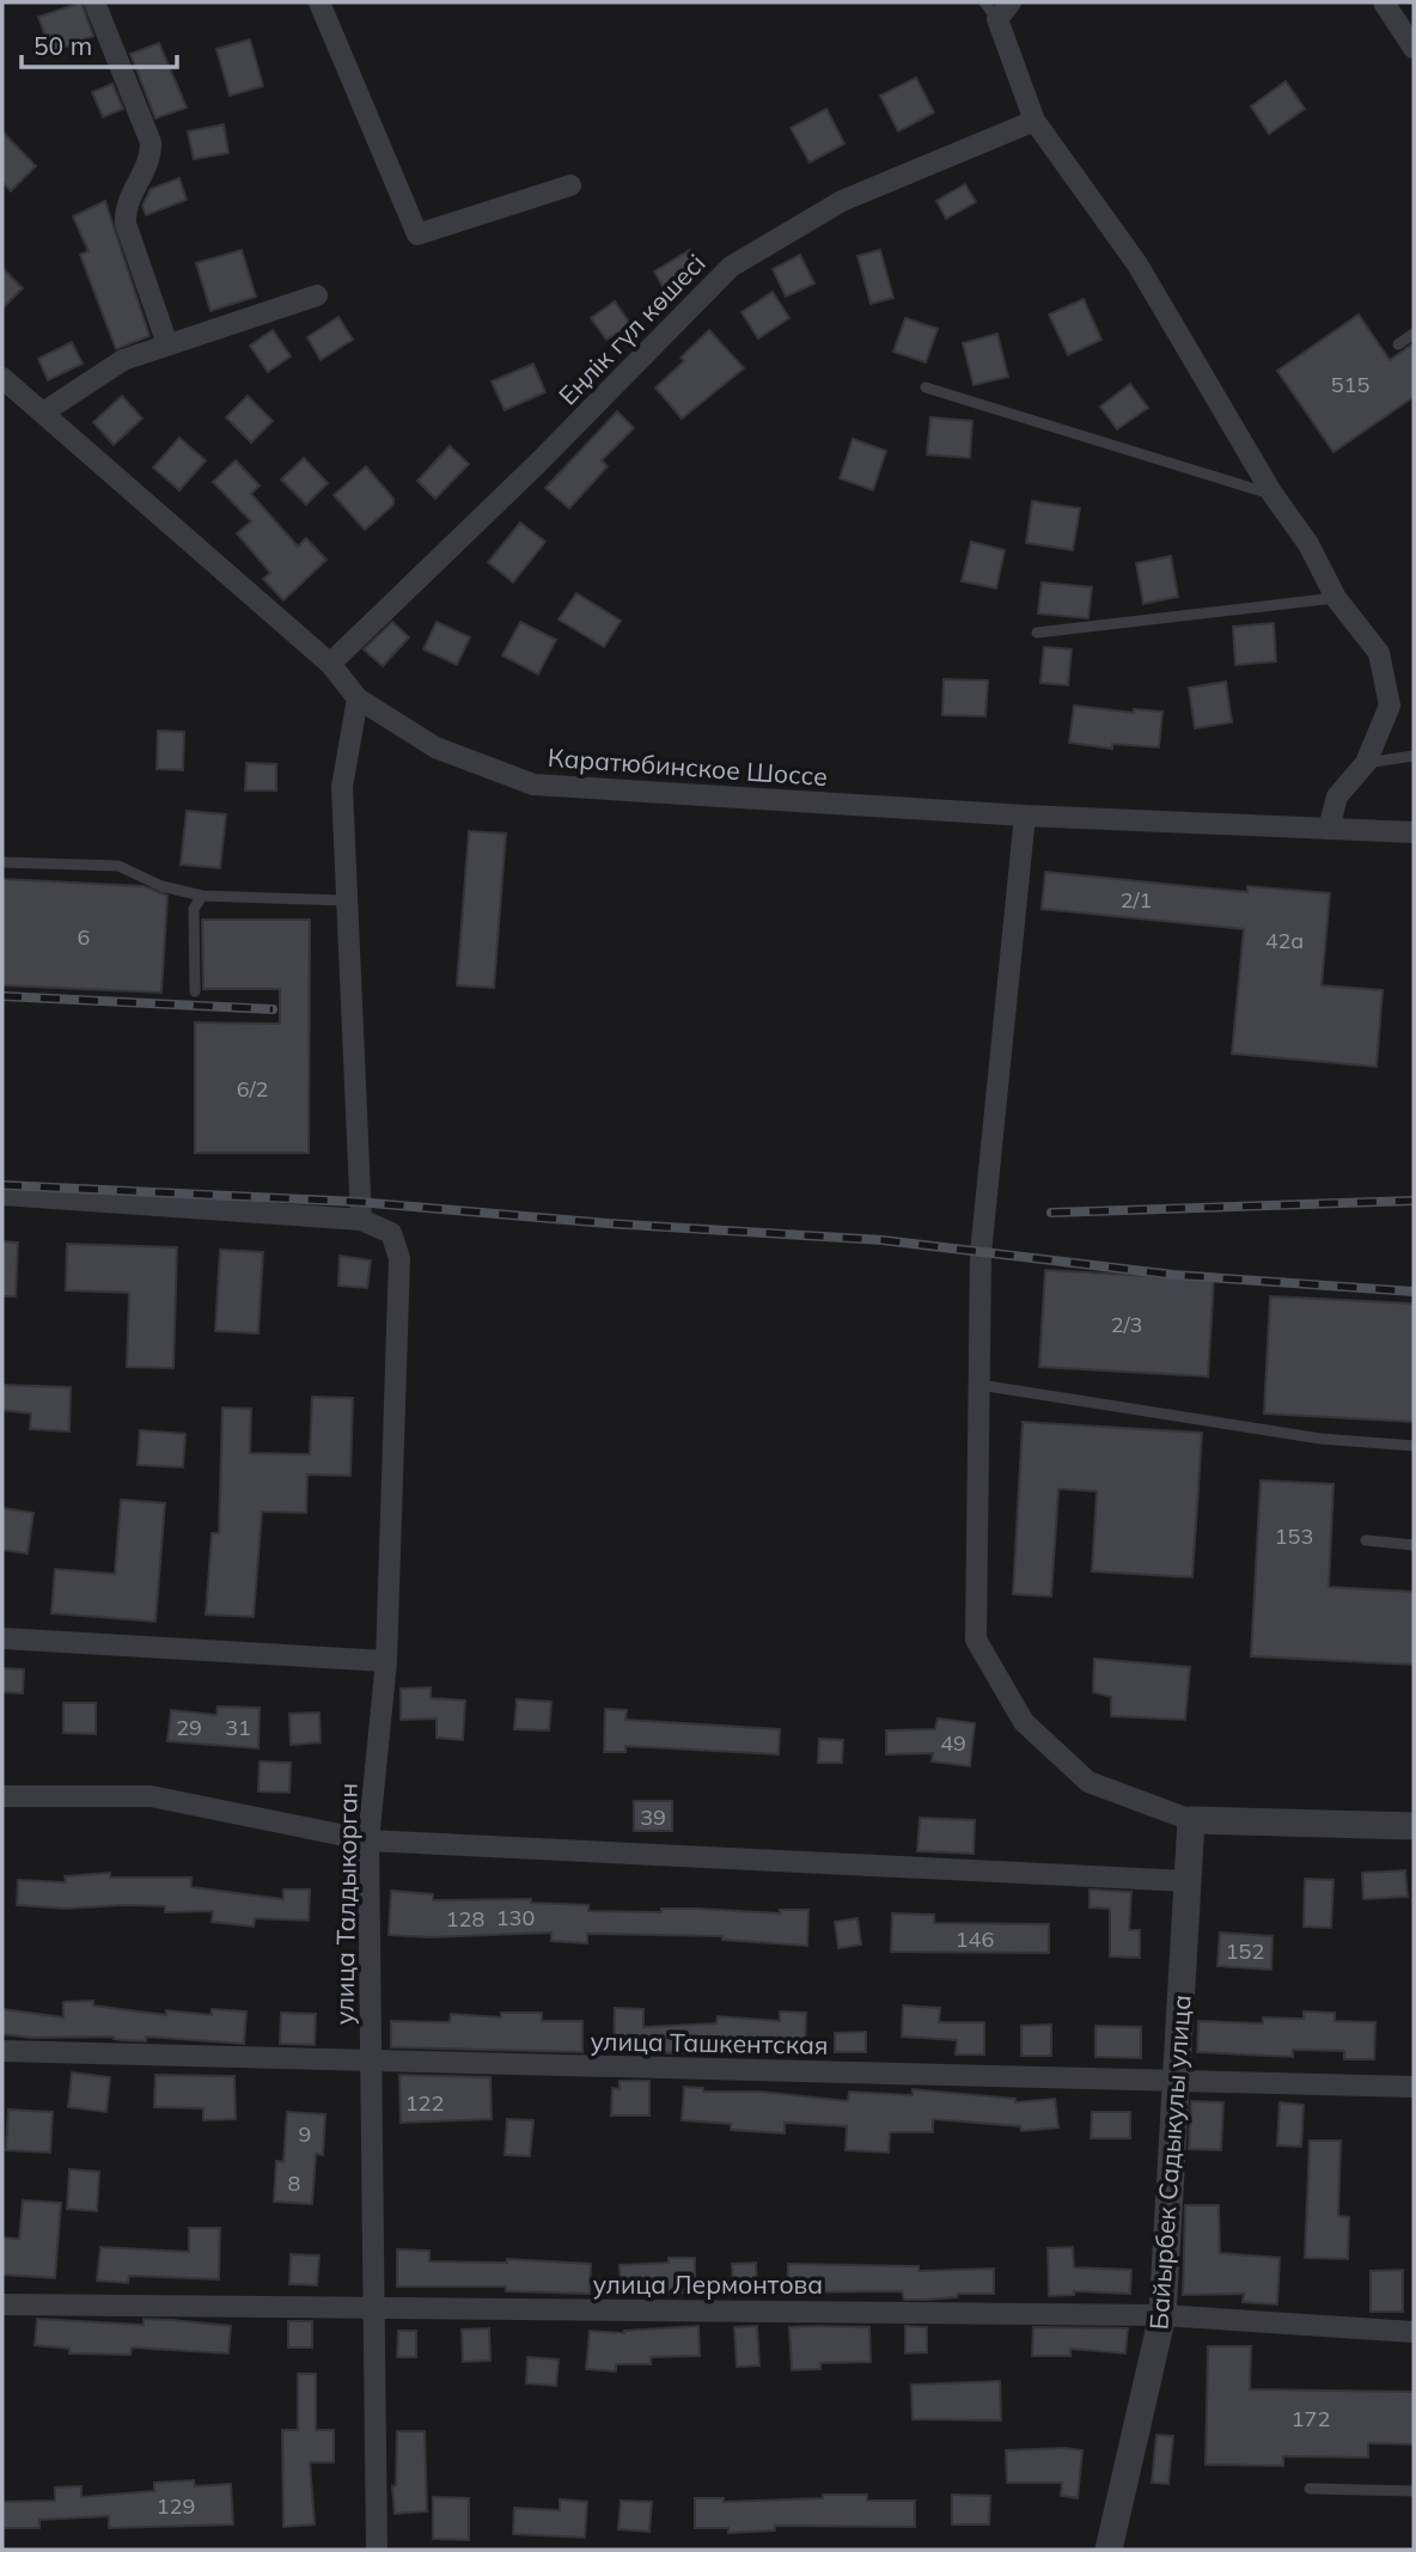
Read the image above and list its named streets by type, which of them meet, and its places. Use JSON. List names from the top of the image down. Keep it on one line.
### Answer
{"streets":{"street":["Еңлік гүл көшесі","Каратюбинское Шоссе","улица Талдыкорган","улица Ташкентская","Байырбек Садыкулы улица","улица Лермонтова"]},"crossings":[["Еңлік гүл көшесі","Каратюбинское Шоссе"],["улица Талдыкорган","улица Ташкентская"],["улица Талдыкорган","улица Лермонтова"],["улица Ташкентская","Байырбек Садыкулы улица"],["Байырбек Садыкулы улица","улица Лермонтова"]],"house_numbers":["515","2/1","6","42а","6/2","2/3","153","29","31","49","39","130","128","146","152","122","9","8","172","129"],"scale_bar":"50 m"}
